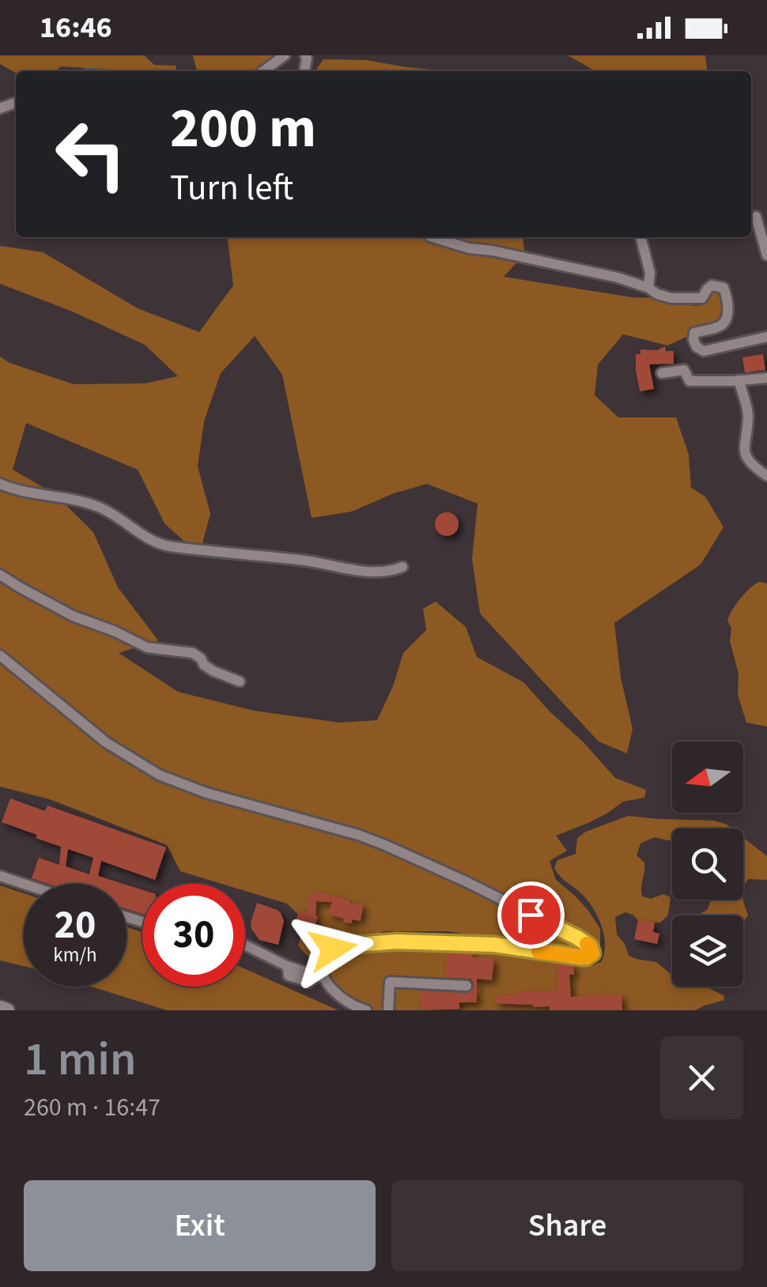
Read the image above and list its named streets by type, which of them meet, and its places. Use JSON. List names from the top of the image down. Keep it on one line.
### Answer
{"north":"left","page":{"status":"16:46","turn":["200 m","Turn left"],"speed":"20 km/h","limit":"30","heading":["1 min","260 m · 16:47"],"buttons":["Exit","Share"]}}
